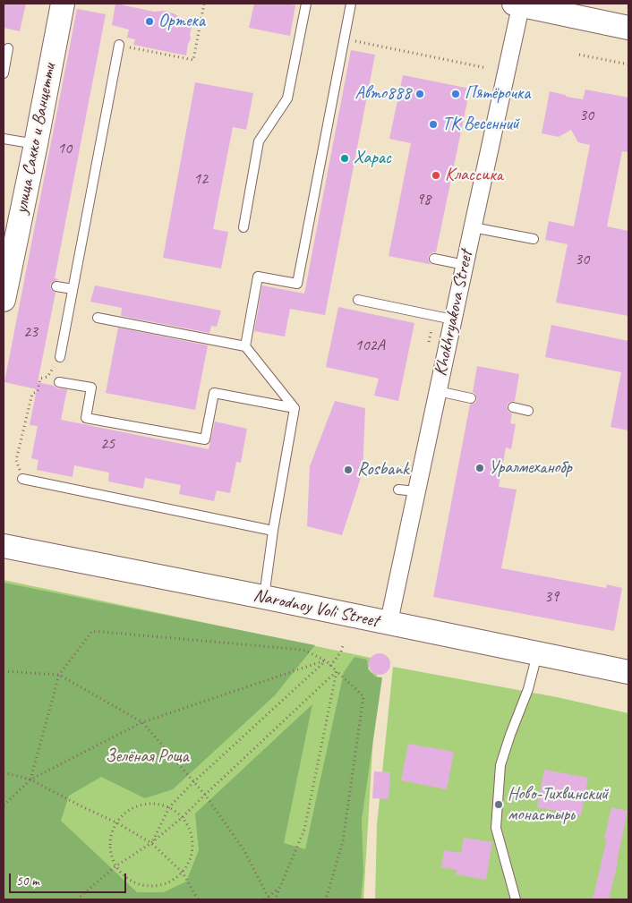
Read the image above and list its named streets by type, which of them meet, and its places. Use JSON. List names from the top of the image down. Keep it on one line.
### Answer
{"streets":{"street":["улица Сакко и Ванцетти","Khokhryakova Street","Narodnoy Voli Street"]},"crossings":[["Khokhryakova Street","Narodnoy Voli Street"]],"parks":["Зелёная Роща"],"places":["Ортека","Авто888","Пятёрочка","ТК Весенний","Харас","Классика","Уралмеханобр","Rosbank","Ново-Тихвинский монастырь"],"house_numbers":["30","10","12","98","30","23","102А","25","39"],"scale_bar":"50 m"}
